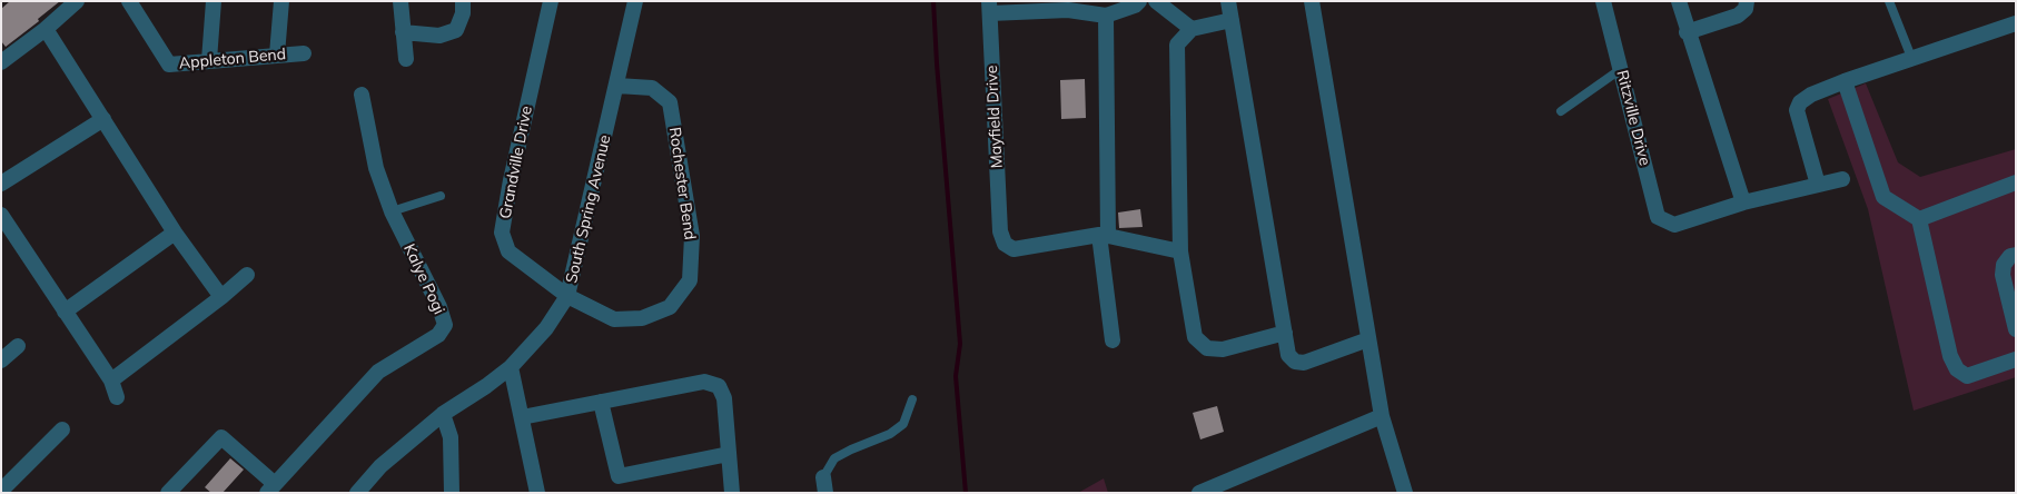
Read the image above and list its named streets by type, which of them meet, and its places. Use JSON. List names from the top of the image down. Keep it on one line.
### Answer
{"streets":{"street":["Appleton Bend","Mayfield Drive","Ritzville Drive","Grandville Drive","Rochester Bend","South Spring Avenue","Kalye Pogi"]},"crossings":[["Grandville Drive","Rochester Bend"],["Grandville Drive","South Spring Avenue"],["Rochester Bend","South Spring Avenue"]]}
